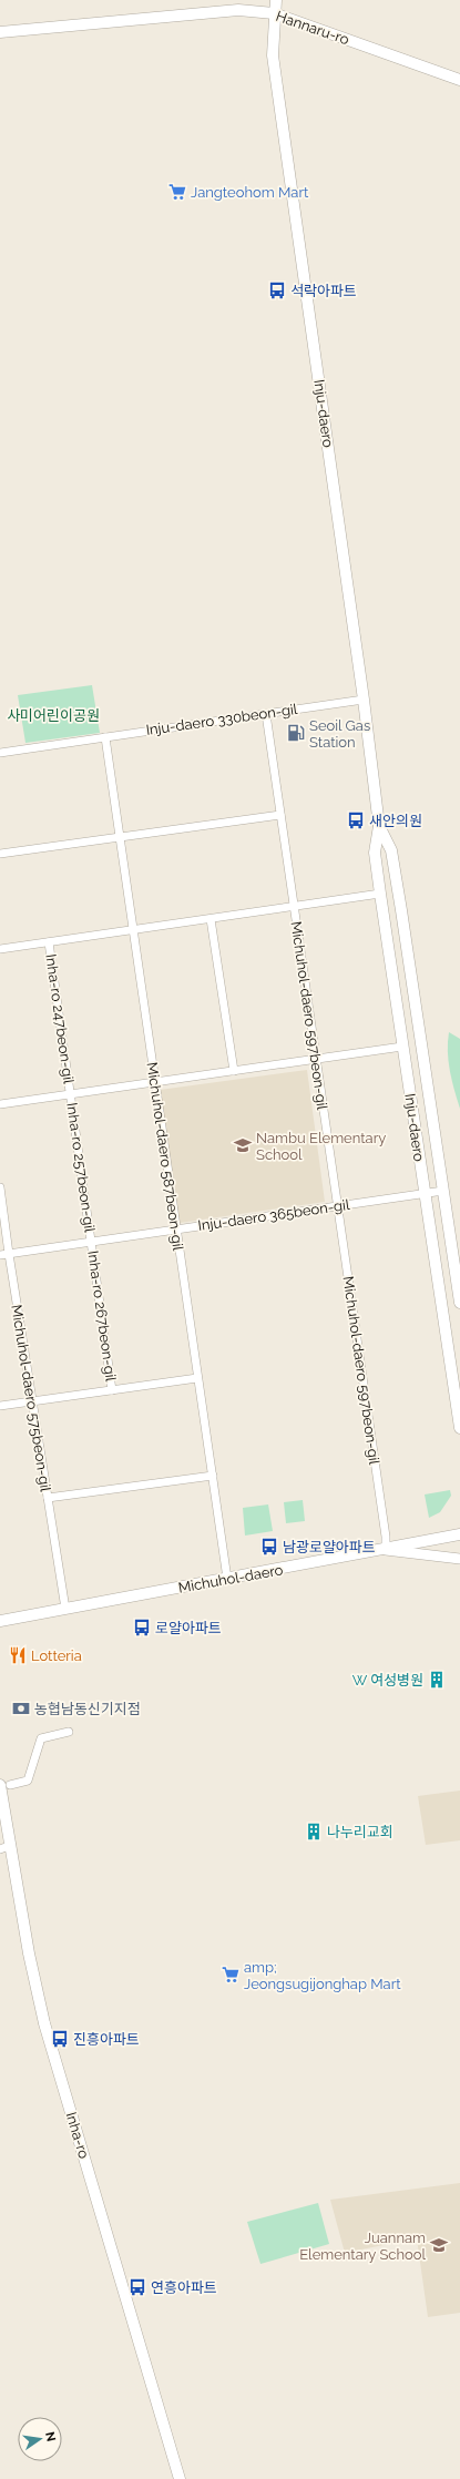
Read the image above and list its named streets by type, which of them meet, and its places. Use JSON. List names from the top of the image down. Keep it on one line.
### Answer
{"streets":{"main road":["Hannaru-ro","Inju-daero","Michuhol-daero","Inha-ro"],"street":["Inju-daero 330beon-gil","Michuhol-daero 597beon-gil","Inha-ro 247beon-gil","Michuhol-daero 587beon-gil","Inha-ro 257beon-gil","Inju-daero 365beon-gil","Inha-ro 267beon-gil","Michuhol-daero 575beon-gil"]},"crossings":[["Hannaru-ro","Inju-daero"],["Inju-daero","Inju-daero 330beon-gil"],["Inju-daero","Inha-ro 247beon-gil"],["Inju-daero","Inju-daero 365beon-gil"],["Inju-daero 330beon-gil","Michuhol-daero 597beon-gil"],["Inju-daero 330beon-gil","Michuhol-daero 587beon-gil"],["Michuhol-daero 597beon-gil","Inha-ro 247beon-gil"],["Michuhol-daero 597beon-gil","Inju-daero 365beon-gil"],["Michuhol-daero 597beon-gil","Michuhol-daero"],["Inha-ro 247beon-gil","Michuhol-daero 587beon-gil"],["Inha-ro 247beon-gil","Inha-ro 257beon-gil"],["Michuhol-daero 587beon-gil","Inju-daero 365beon-gil"],["Michuhol-daero 587beon-gil","Inha-ro 267beon-gil"],["Michuhol-daero 587beon-gil","Michuhol-daero"],["Inha-ro 257beon-gil","Inju-daero 365beon-gil"],["Inha-ro 257beon-gil","Inha-ro 267beon-gil"],["Inju-daero 365beon-gil","Inha-ro 267beon-gil"],["Inju-daero 365beon-gil","Michuhol-daero 575beon-gil"],["Inha-ro 267beon-gil","Michuhol-daero 575beon-gil"],["Michuhol-daero 575beon-gil","Michuhol-daero"]],"parks":["사미어린이공원"],"places":{"supermarket":["Jangteohom Mart","amp; Jeongsugijonghap Mart"],"bus stop":["석락아파트","새안의원","남광로얄아파트","로얄아파트","진흥아파트","연흥아파트"],"fuel station":["Seoil Gas Station"],"school or university":["Nambu Elementary School","Juannam Elementary School"],"restaurant":["Lotteria"],"building":["W 여성병원","나누리교회"],"bank":["농협남동신기지점"]},"north":"right"}
